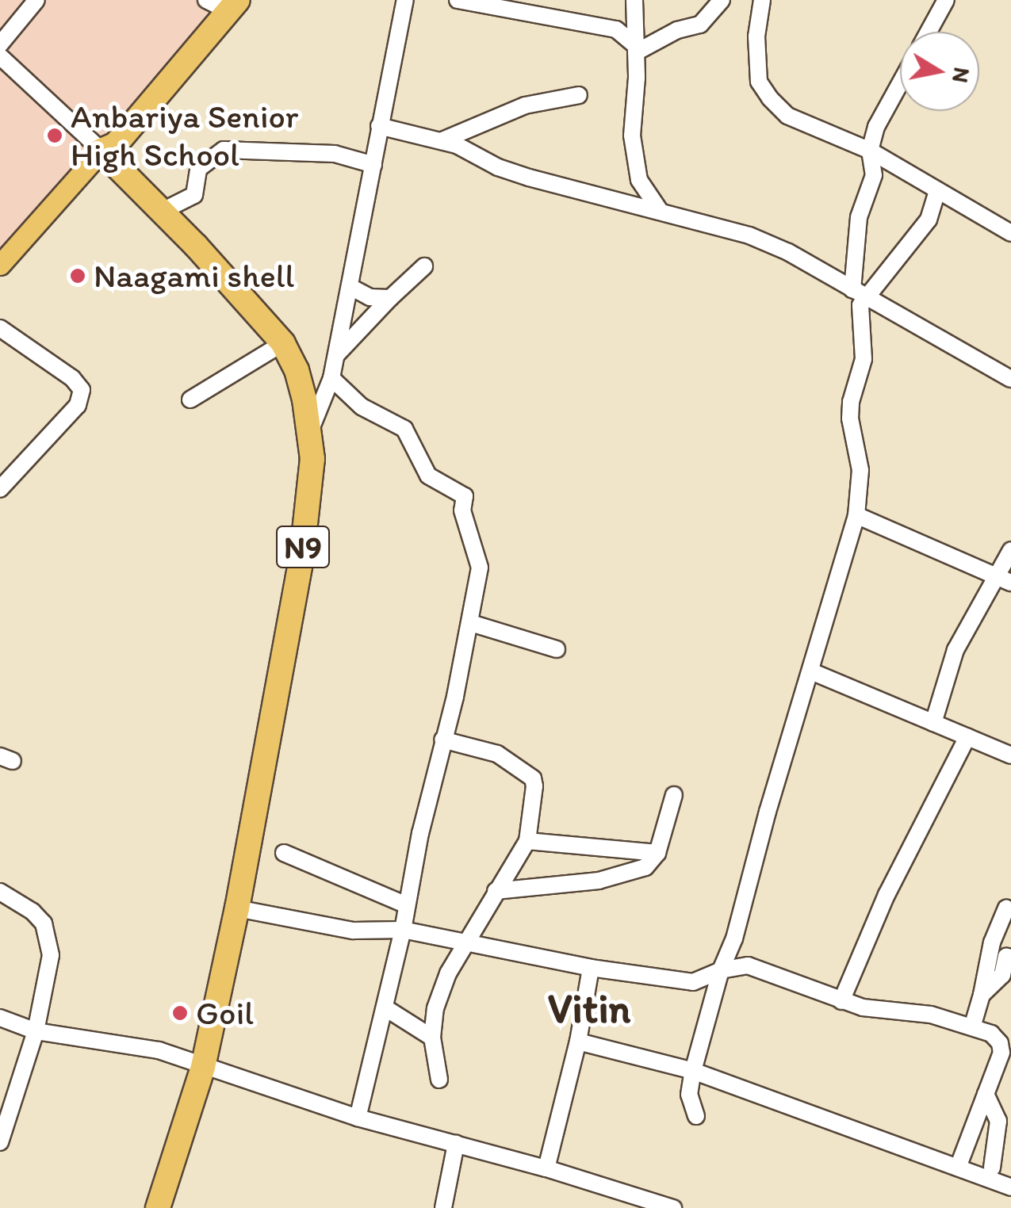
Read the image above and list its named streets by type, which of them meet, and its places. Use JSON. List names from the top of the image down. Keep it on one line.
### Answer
{"streets":{"highway":["N9"]},"districts":["Vitin"],"places":["Anbariya Senior High School","Naagami shell","Goil"],"north":"right"}
